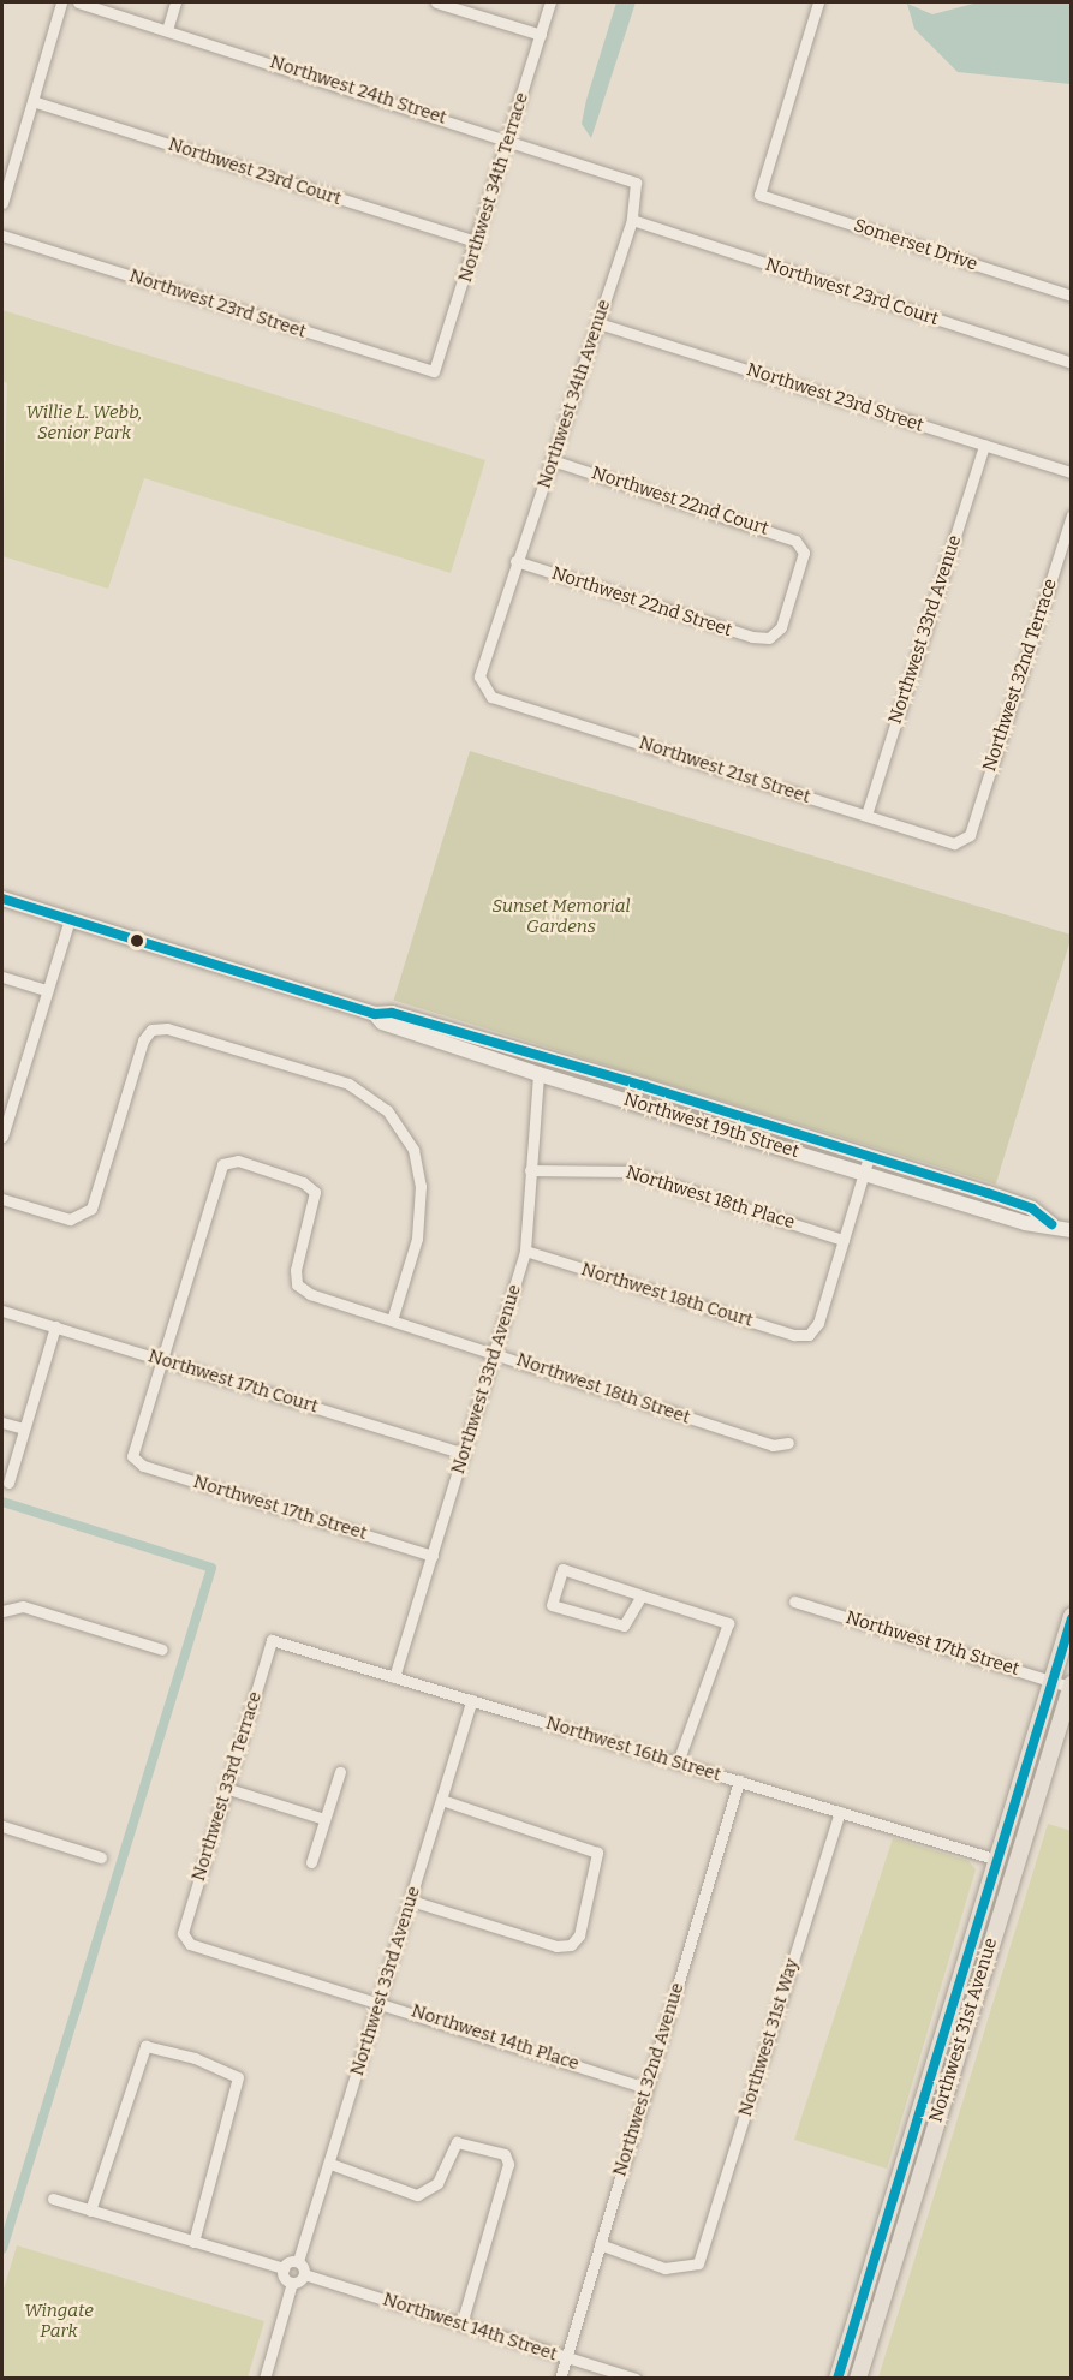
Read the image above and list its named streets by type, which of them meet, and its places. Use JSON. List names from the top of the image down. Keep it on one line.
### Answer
{"streets":{"main road":["Northwest 31st Avenue"],"street":["Northwest 24th Street","Northwest 23rd Court","Northwest 34th Terrace","Somerset Drive","Northwest 23rd Street","Northwest 34th Avenue","Northwest 22nd Court","Northwest 22nd Street","Northwest 33rd Avenue","Northwest 32nd Terrace","Northwest 21st Street","Northwest 19th Street","Northwest 18th Place","Northwest 18th Court","Northwest 17th Court","Northwest 18th Street","Northwest 17th Street","Northwest 16th Street","Northwest 33rd Terrace","Northwest 14th Place","Northwest 31st Way","Northwest 32nd Avenue","Northwest 14th Street"]},"crossings":[["Northwest 24th Street","Northwest 34th Terrace"],["Northwest 24th Street","Northwest 34th Avenue"],["Northwest 23rd Court","Northwest 34th Terrace"],["Northwest 23rd Court","Northwest 34th Avenue"],["Northwest 34th Terrace","Northwest 23rd Street"],["Northwest 23rd Street","Northwest 34th Avenue"],["Northwest 23rd Street","Northwest 33rd Avenue"],["Northwest 34th Avenue","Northwest 22nd Court"],["Northwest 34th Avenue","Northwest 22nd Street"],["Northwest 34th Avenue","Northwest 21st Street"],["Northwest 22nd Court","Northwest 22nd Street"],["Northwest 33rd Avenue","Northwest 21st Street"],["Northwest 33rd Avenue","Northwest 19th Street"],["Northwest 33rd Avenue","Northwest 18th Place"],["Northwest 33rd Avenue","Northwest 18th Court"],["Northwest 33rd Avenue","Northwest 17th Court"],["Northwest 33rd Avenue","Northwest 18th Street"],["Northwest 33rd Avenue","Northwest 17th Street"],["Northwest 33rd Avenue","Northwest 16th Street"],["Northwest 33rd Avenue","Northwest 14th Place"],["Northwest 32nd Terrace","Northwest 21st Street"],["Northwest 18th Place","Northwest 18th Court"],["Northwest 17th Court","Northwest 18th Street"],["Northwest 17th Court","Northwest 17th Street"],["Northwest 18th Street","Northwest 17th Street"],["Northwest 17th Street","Northwest 31st Avenue"],["Northwest 16th Street","Northwest 33rd Terrace"],["Northwest 16th Street","Northwest 31st Avenue"],["Northwest 16th Street","Northwest 31st Way"],["Northwest 16th Street","Northwest 32nd Avenue"],["Northwest 33rd Terrace","Northwest 14th Place"],["Northwest 14th Place","Northwest 32nd Avenue"],["Northwest 31st Way","Northwest 32nd Avenue"],["Northwest 32nd Avenue","Northwest 14th Street"]],"parks":["Willie L. Webb, Senior Park","Sunset Memorial Gardens","Wingate Park"]}
